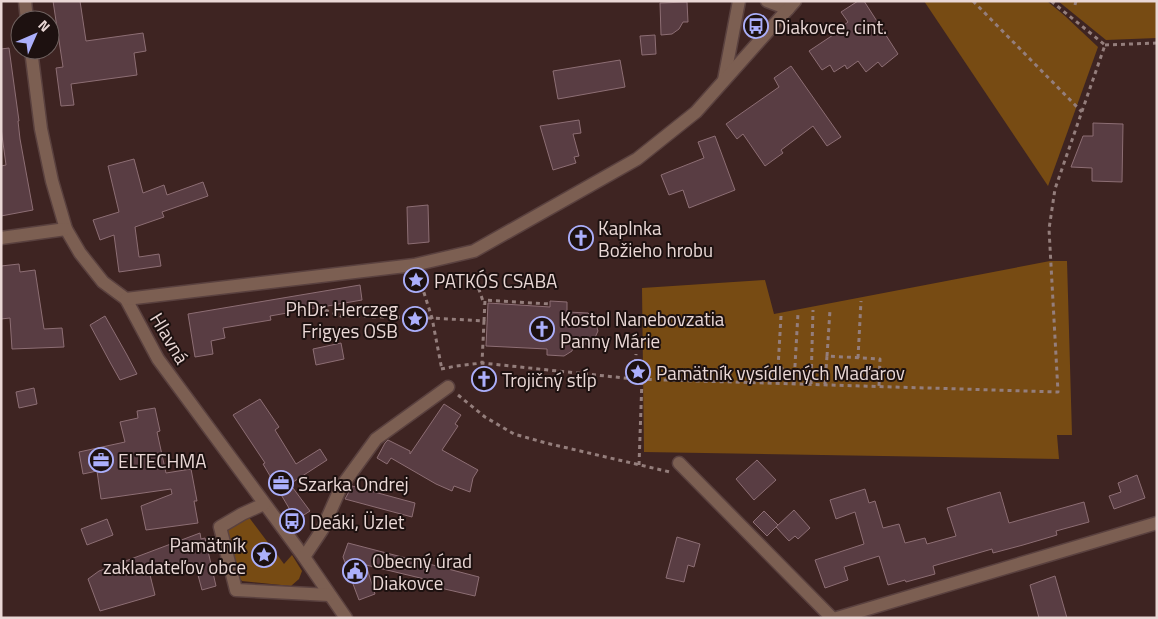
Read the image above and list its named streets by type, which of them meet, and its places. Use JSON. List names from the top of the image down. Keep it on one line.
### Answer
{"streets":{"street":["Hlavná"]},"places":{"bus stop":["Diakovce, cint.","Deáki, Üzlet"],"church":["Kaplnka Božieho hrobu","Kostol Nanebovzatia Panny Márie","Trojičný stĺp"],"place":["PATKÓS CSABA","PhDr. Herczeg Frigyes OSB","Pamätník vysídlených Maďarov","Pamätník zakladateľov obce"],"office":["ELTECHMA","Szarka Ondrej"],"public building":["Obecný úrad Diakovce"]},"north":"top right"}
